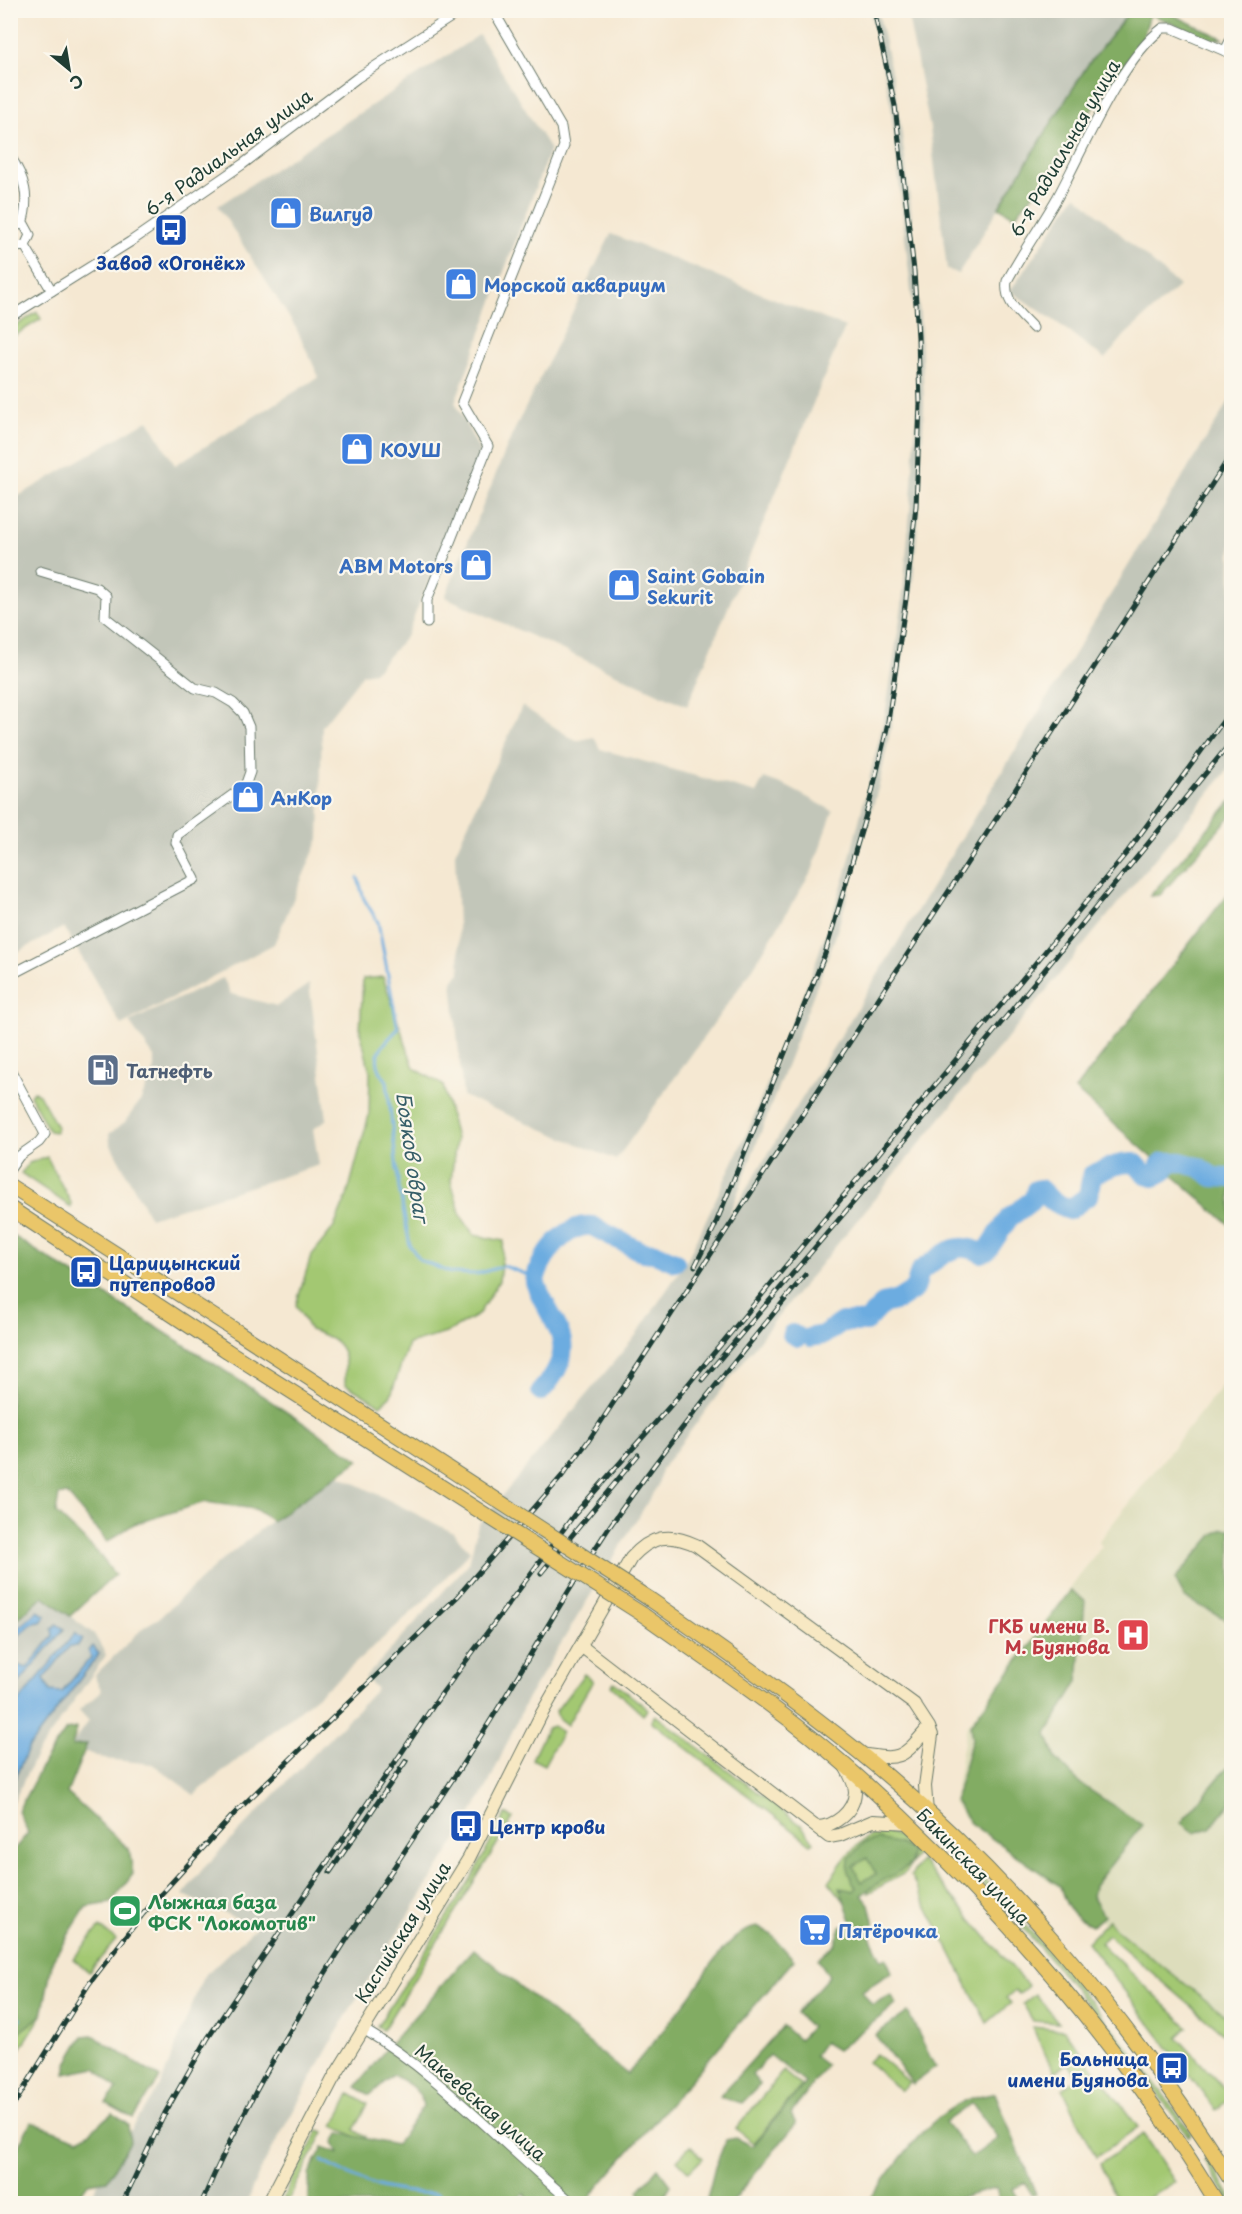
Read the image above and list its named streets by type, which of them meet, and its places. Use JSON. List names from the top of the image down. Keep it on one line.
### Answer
{"streets":{"main road":["Бакинская улица","Каспийская улица"],"street":["6-я Радиальная улица","Макеевская улица"]},"crossings":[["Каспийская улица","Макеевская улица"]],"water":["Бояков овраг"],"places":{"shop":["Вилгуд","Морской аквариум","КОУШ","ABM Motors","Saint Gobain Sekurit","АнКор"],"bus stop":["Завод «Огонёк»","Царицынский путепровод","Центр крови","Больница имени Буянова"],"fuel station":["Татнефть"],"hospital":["ГКБ имени В. М. Буянова"],"sports":["Лыжная база ФСК \"Локомотив\""],"supermarket":["Пятёрочка"]},"north":"bottom right"}
